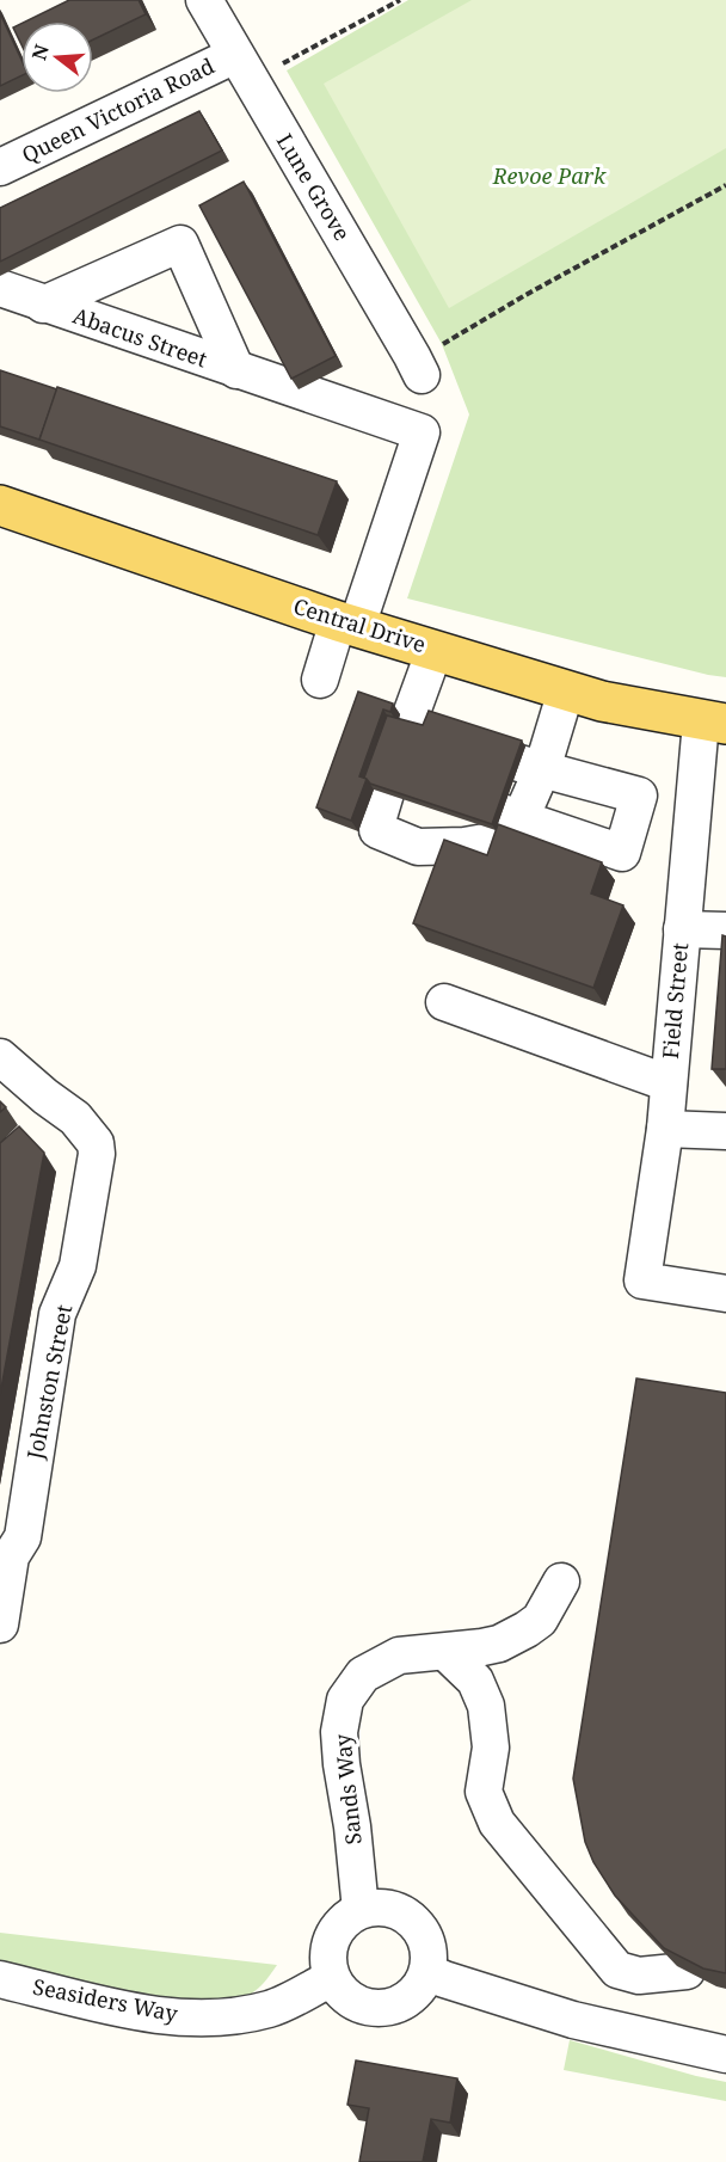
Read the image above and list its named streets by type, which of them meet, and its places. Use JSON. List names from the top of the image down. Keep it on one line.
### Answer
{"streets":{"main road":["Central Drive"],"street":["Queen Victoria Road","Lune Grove","Abacus Street","Field Street","Johnston Street","Sands Way","Seasiders Way"]},"crossings":[["Queen Victoria Road","Lune Grove"],["Abacus Street","Central Drive"],["Central Drive","Field Street"],["Sands Way","Seasiders Way"]],"parks":["Revoe Park"],"north":"left"}
